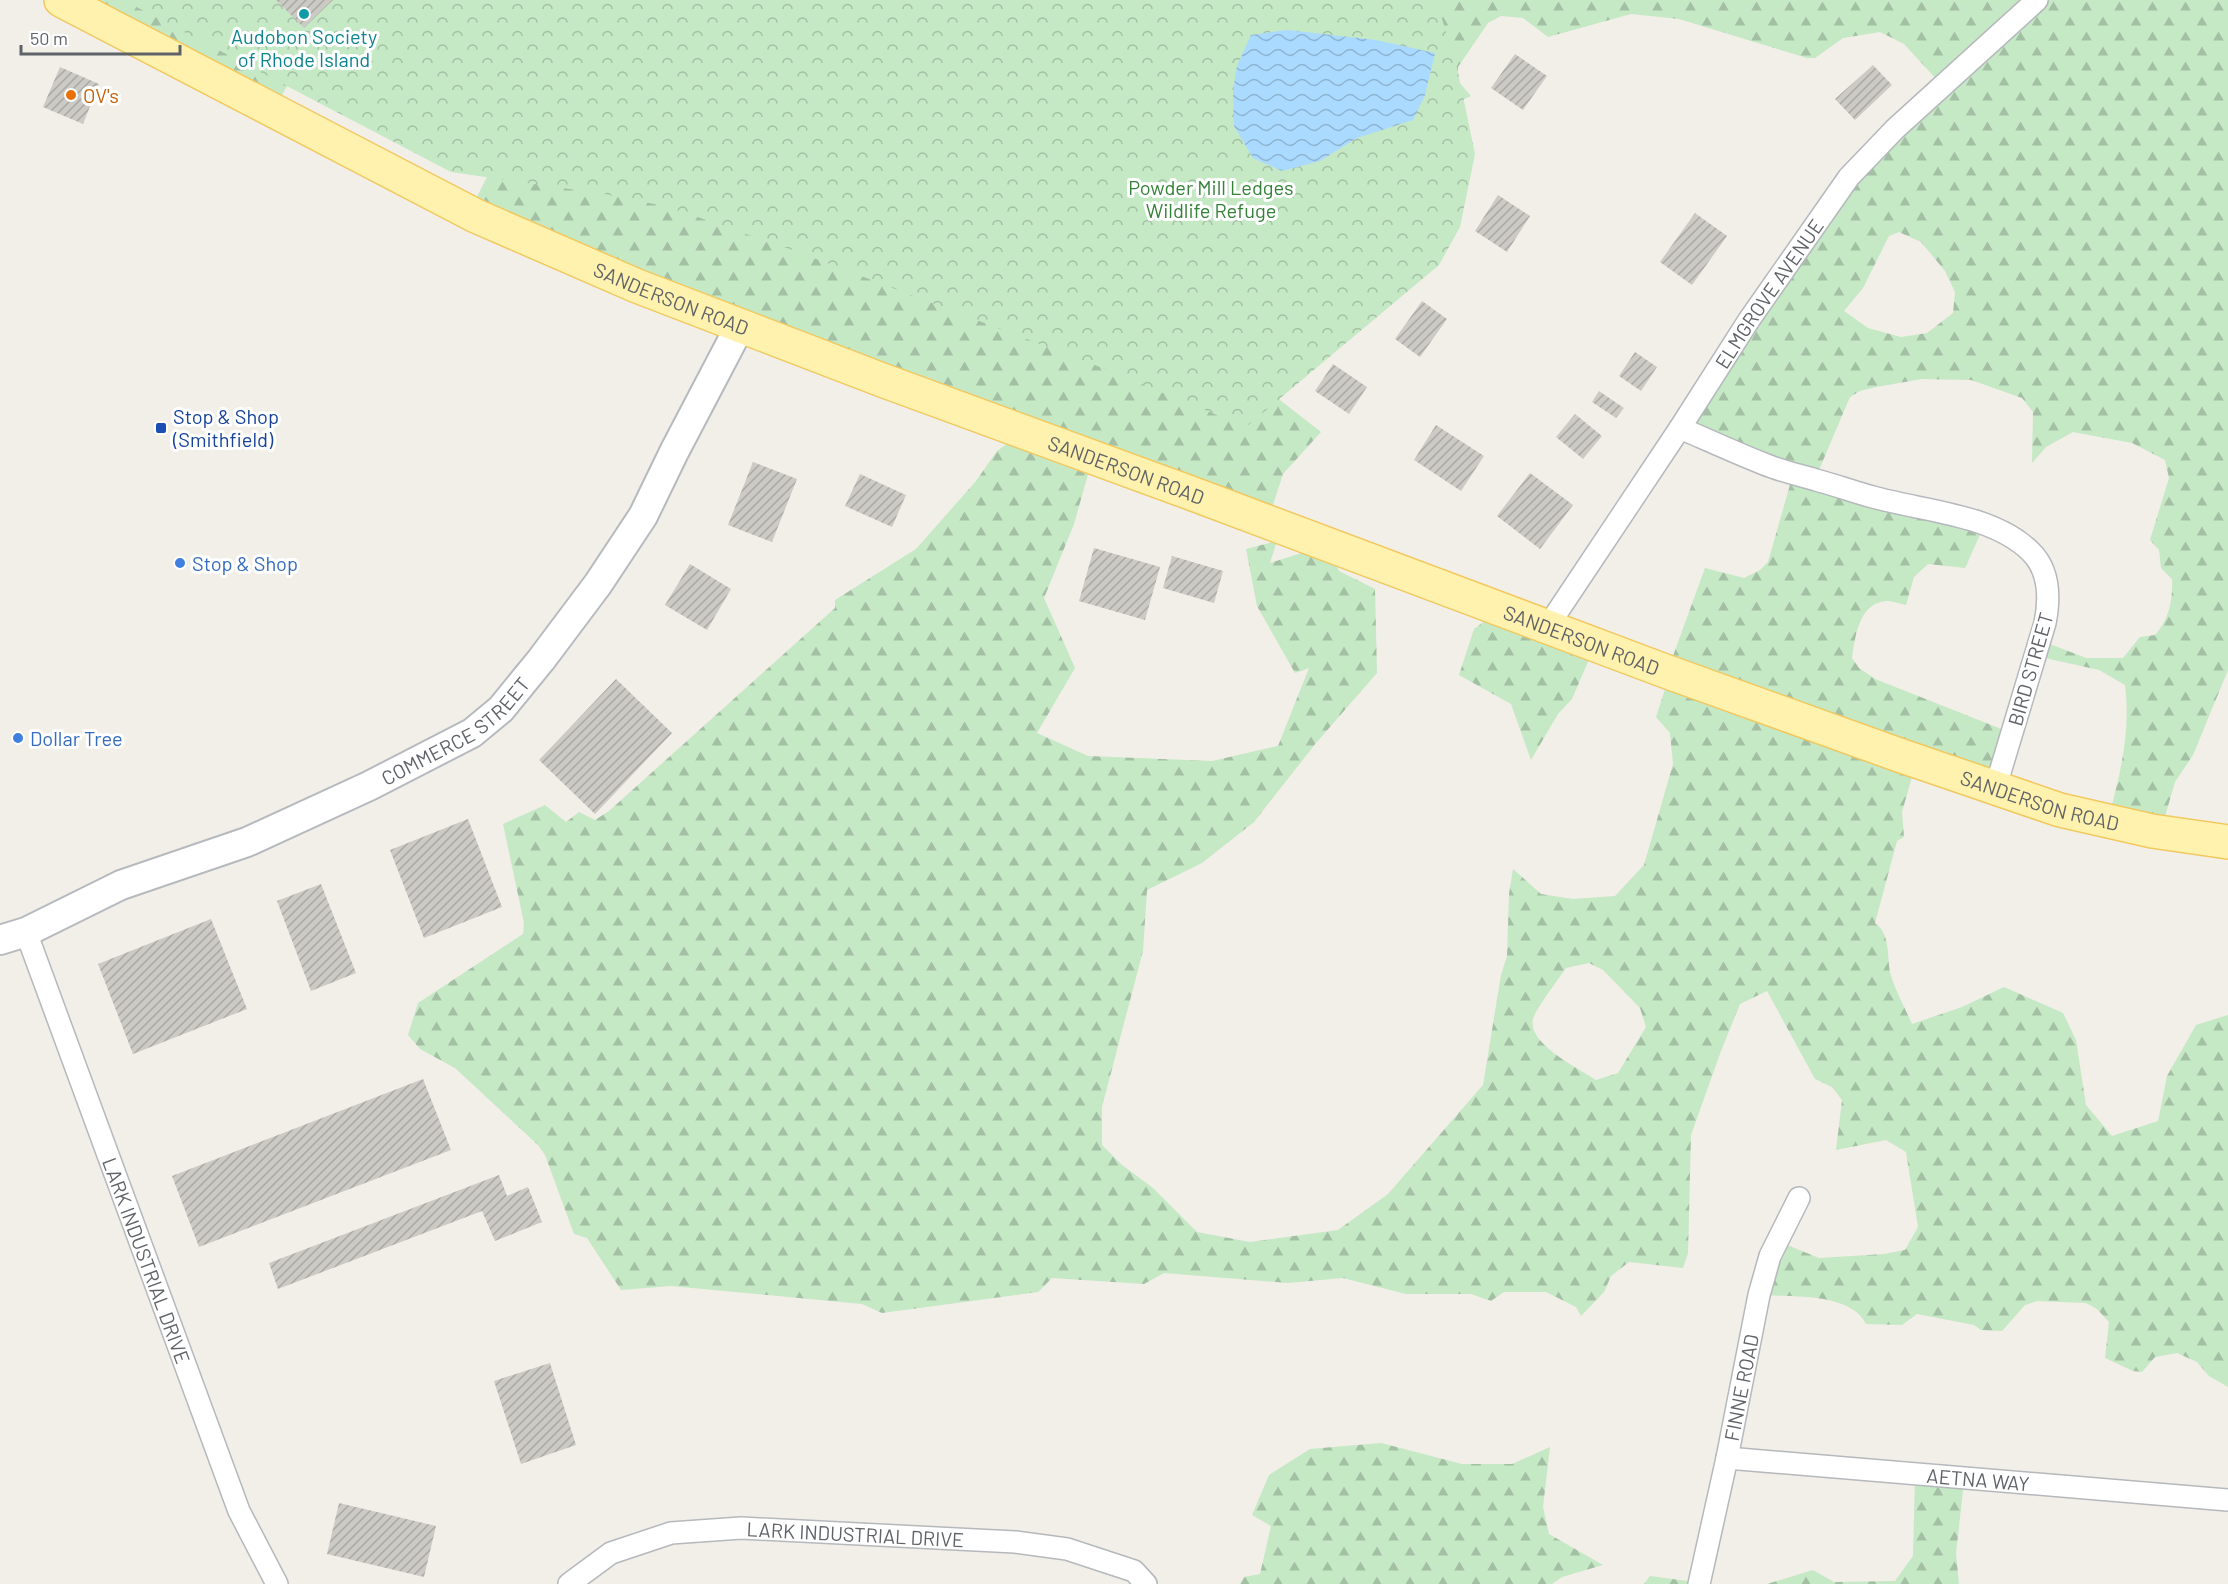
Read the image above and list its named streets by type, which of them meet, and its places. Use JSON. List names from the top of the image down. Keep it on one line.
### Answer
{"streets":{"main road":["SANDERSON ROAD"],"street":["ELMGROVE AVENUE","BIRD STREET","COMMERCE STREET","LARK INDUSTRIAL DRIVE","FINNE ROAD","AETNA WAY"]},"crossings":[["ELMGROVE AVENUE","SANDERSON ROAD"],["ELMGROVE AVENUE","BIRD STREET"],["SANDERSON ROAD","BIRD STREET"],["SANDERSON ROAD","COMMERCE STREET"],["COMMERCE STREET","LARK INDUSTRIAL DRIVE"],["FINNE ROAD","AETNA WAY"]],"parks":["Powder Mill Ledges Wildlife Refuge"],"places":{"other":["Audobon Society of Rhode Island","OV's","Stop & Shop","Dollar Tree"],"transit":["Stop & Shop (Smithfield)"]},"scale_bar":"50 m"}
